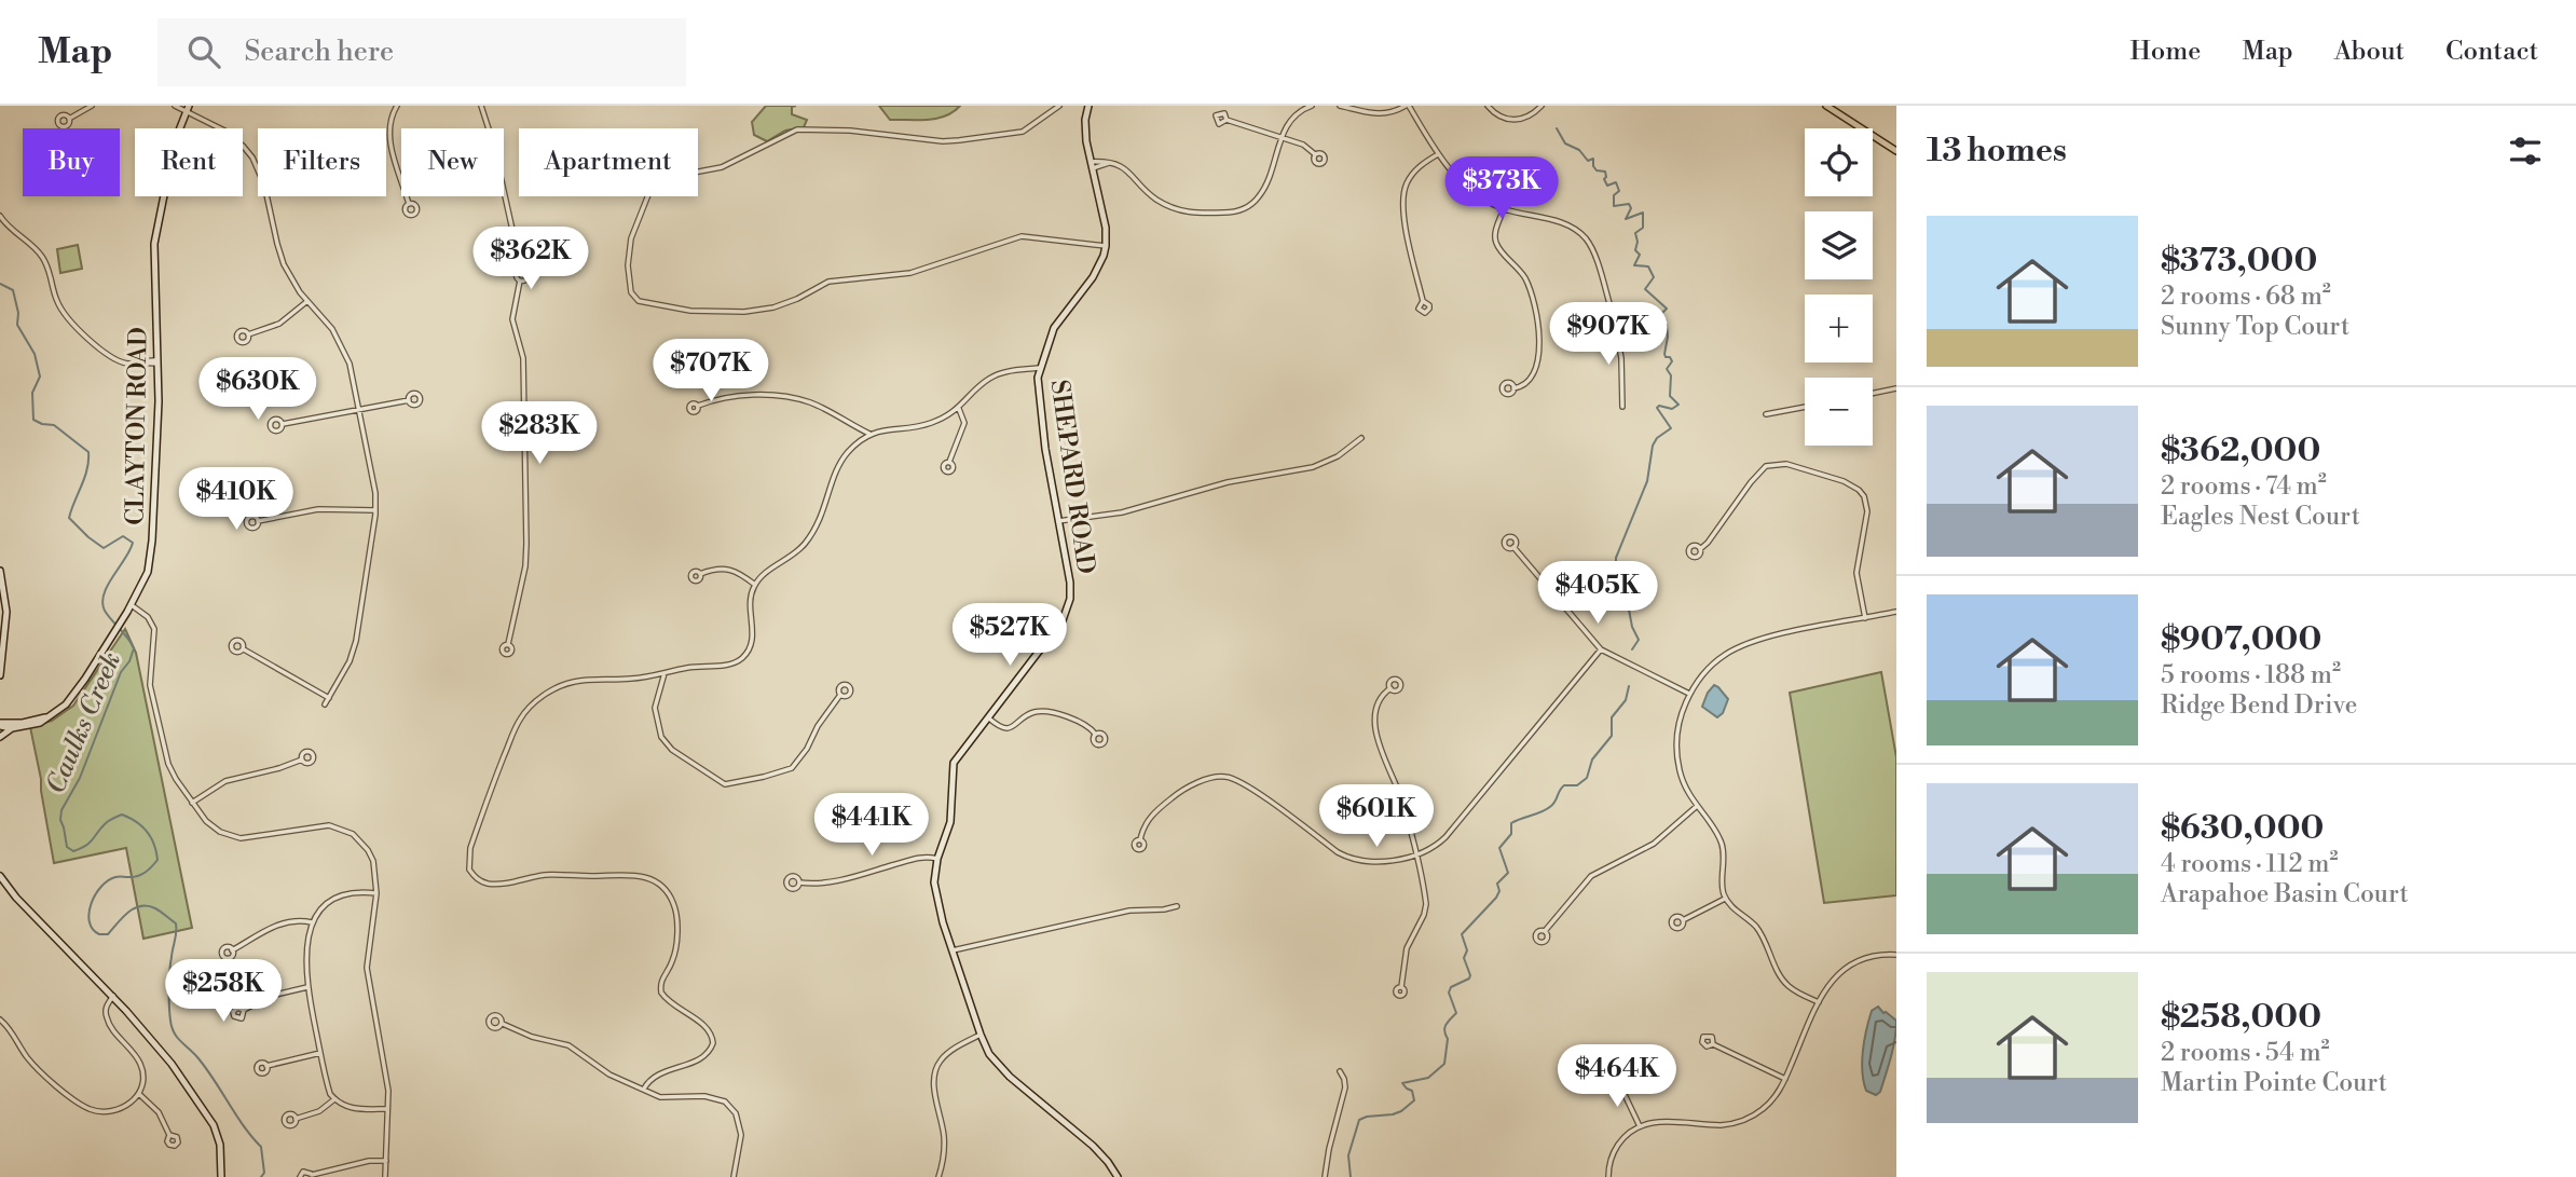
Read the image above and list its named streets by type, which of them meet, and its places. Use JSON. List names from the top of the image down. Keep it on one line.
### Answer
{"streets":{"street":["CLAYTON ROAD","SHEPARD ROAD"]},"water":["Caulks Creek"],"page":{"header":"Map","search":"Search here","nav":["Home","Map","About","Contact"],"heading":"13 homes","map_buttons":["+","−"],"chip":["Buy","Rent","Filters","New","Apartment"],"price":["$373K","$362K","$907K","$707K","$630K","$283K","$410K","$405K","$527K","$601K","$441K","$258K","$464K"],"list":[{"name":"$373,000","note":"2 rooms · 68 m² · Sunny Top Court"},{"name":"$362,000","note":"2 rooms · 74 m² · Eagles Nest Court"},{"name":"$907,000","note":"5 rooms · 188 m² · Ridge Bend Drive"},{"name":"$630,000","note":"4 rooms · 112 m² · Arapahoe Basin Court"},{"name":"$258,000","note":"2 rooms · 54 m² · Martin Pointe Court"}]}}
